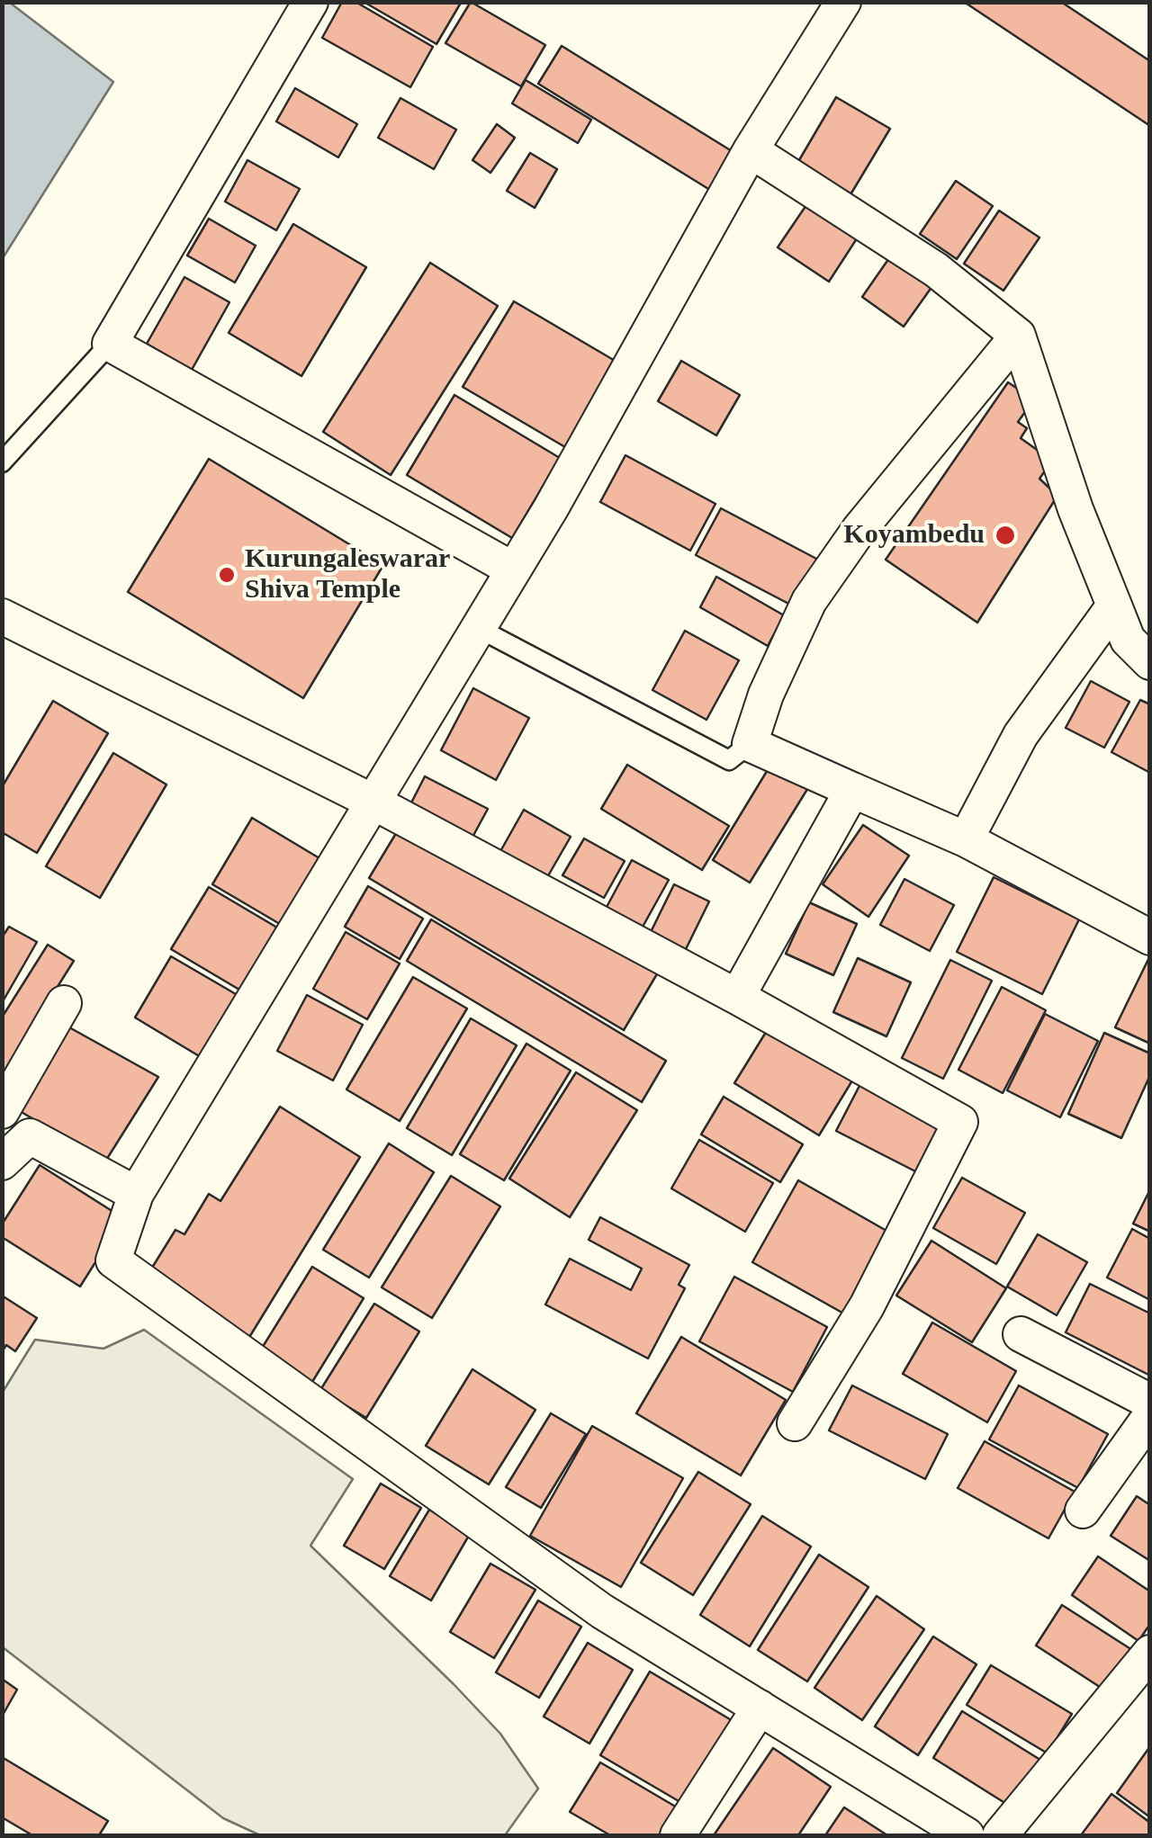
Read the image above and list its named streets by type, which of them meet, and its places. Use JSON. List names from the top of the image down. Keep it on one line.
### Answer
{"places":["Koyambedu","Kurungaleswarar Shiva Temple"]}
